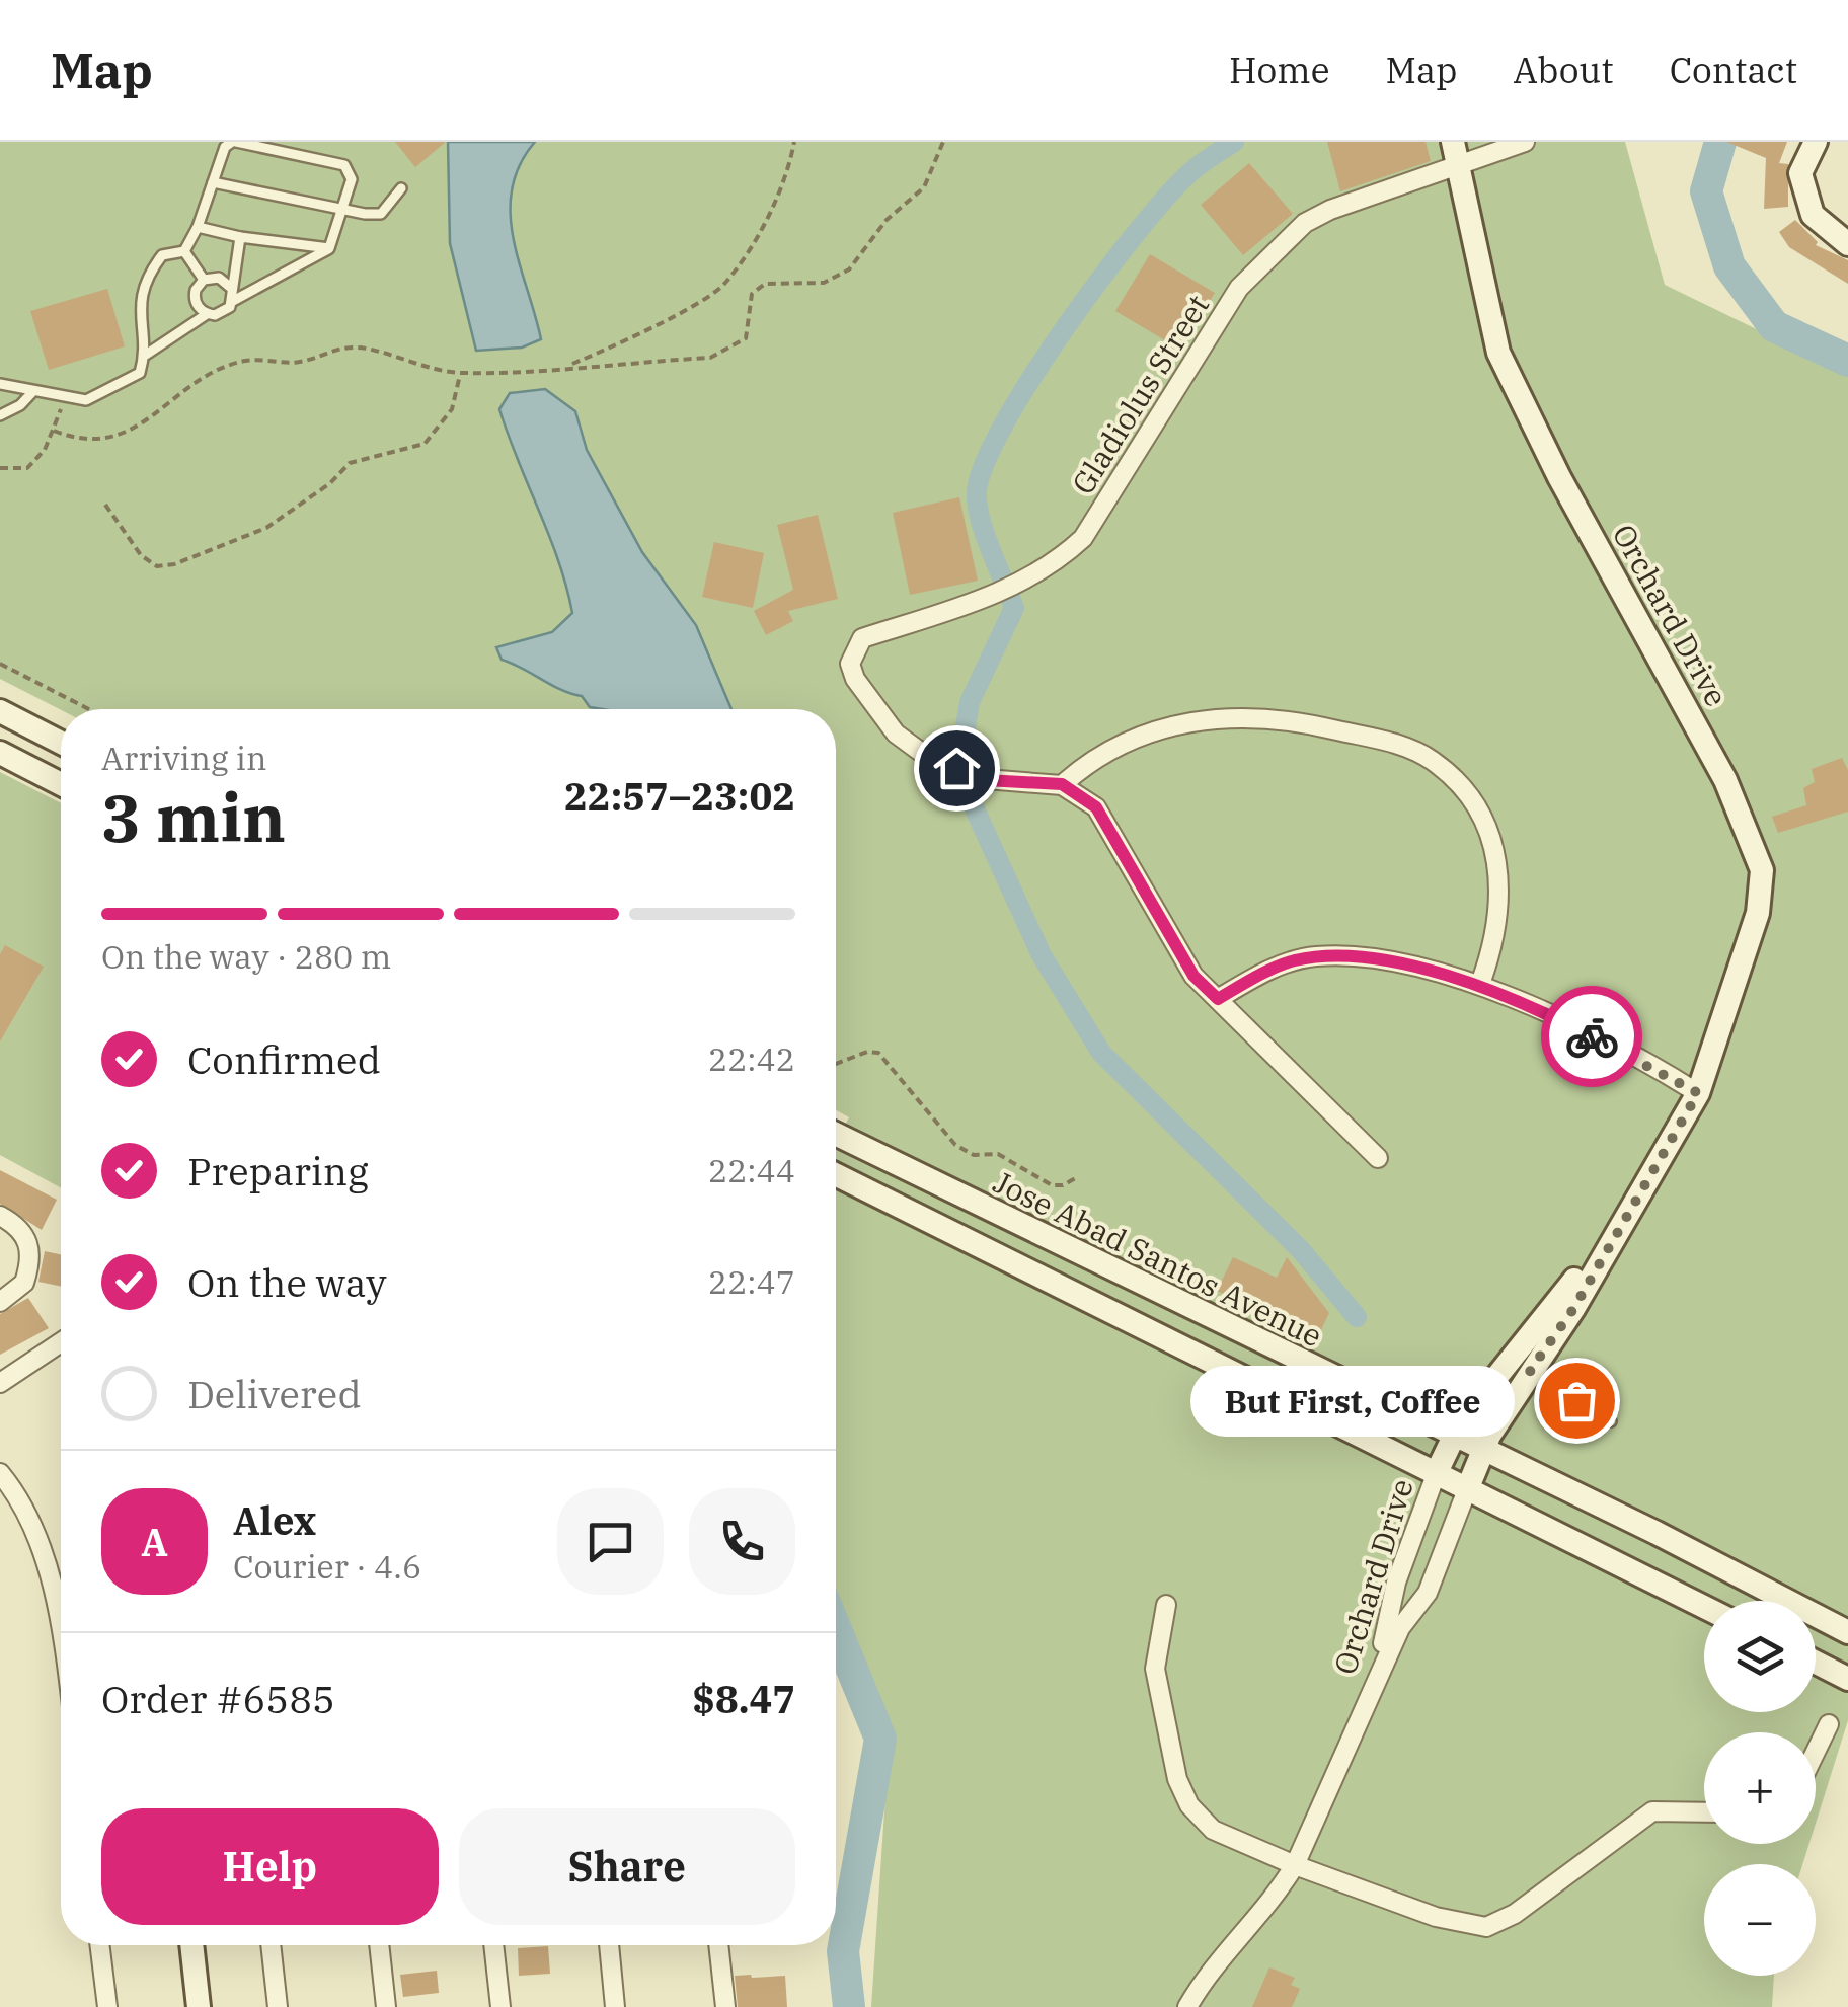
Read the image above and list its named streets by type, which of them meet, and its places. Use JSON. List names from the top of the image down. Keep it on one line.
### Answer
{"streets":{"main road":["Orchard Drive","Jose Abad Santos Avenue"],"street":["Gladiolus Street"]},"crossings":[["Gladiolus Street","Orchard Drive"],["Orchard Drive","Jose Abad Santos Avenue"]],"places":["But First, Coffee"],"page":{"header":"Map","nav":["Home","Map","About","Contact"],"heading":["3 min","Arriving in","22:57–23:02"],"panel":["Alex","Courier · 4.6","Order #6585","$8.47"],"bar":"On the way · 280 m","list":[["Confirmed","22:42"],["Preparing","22:44"],["On the way","22:47"],"Delivered"],"bubble":"But First, Coffee","round":"A","map_buttons":["+","−"],"buttons":["Help","Share"]}}
